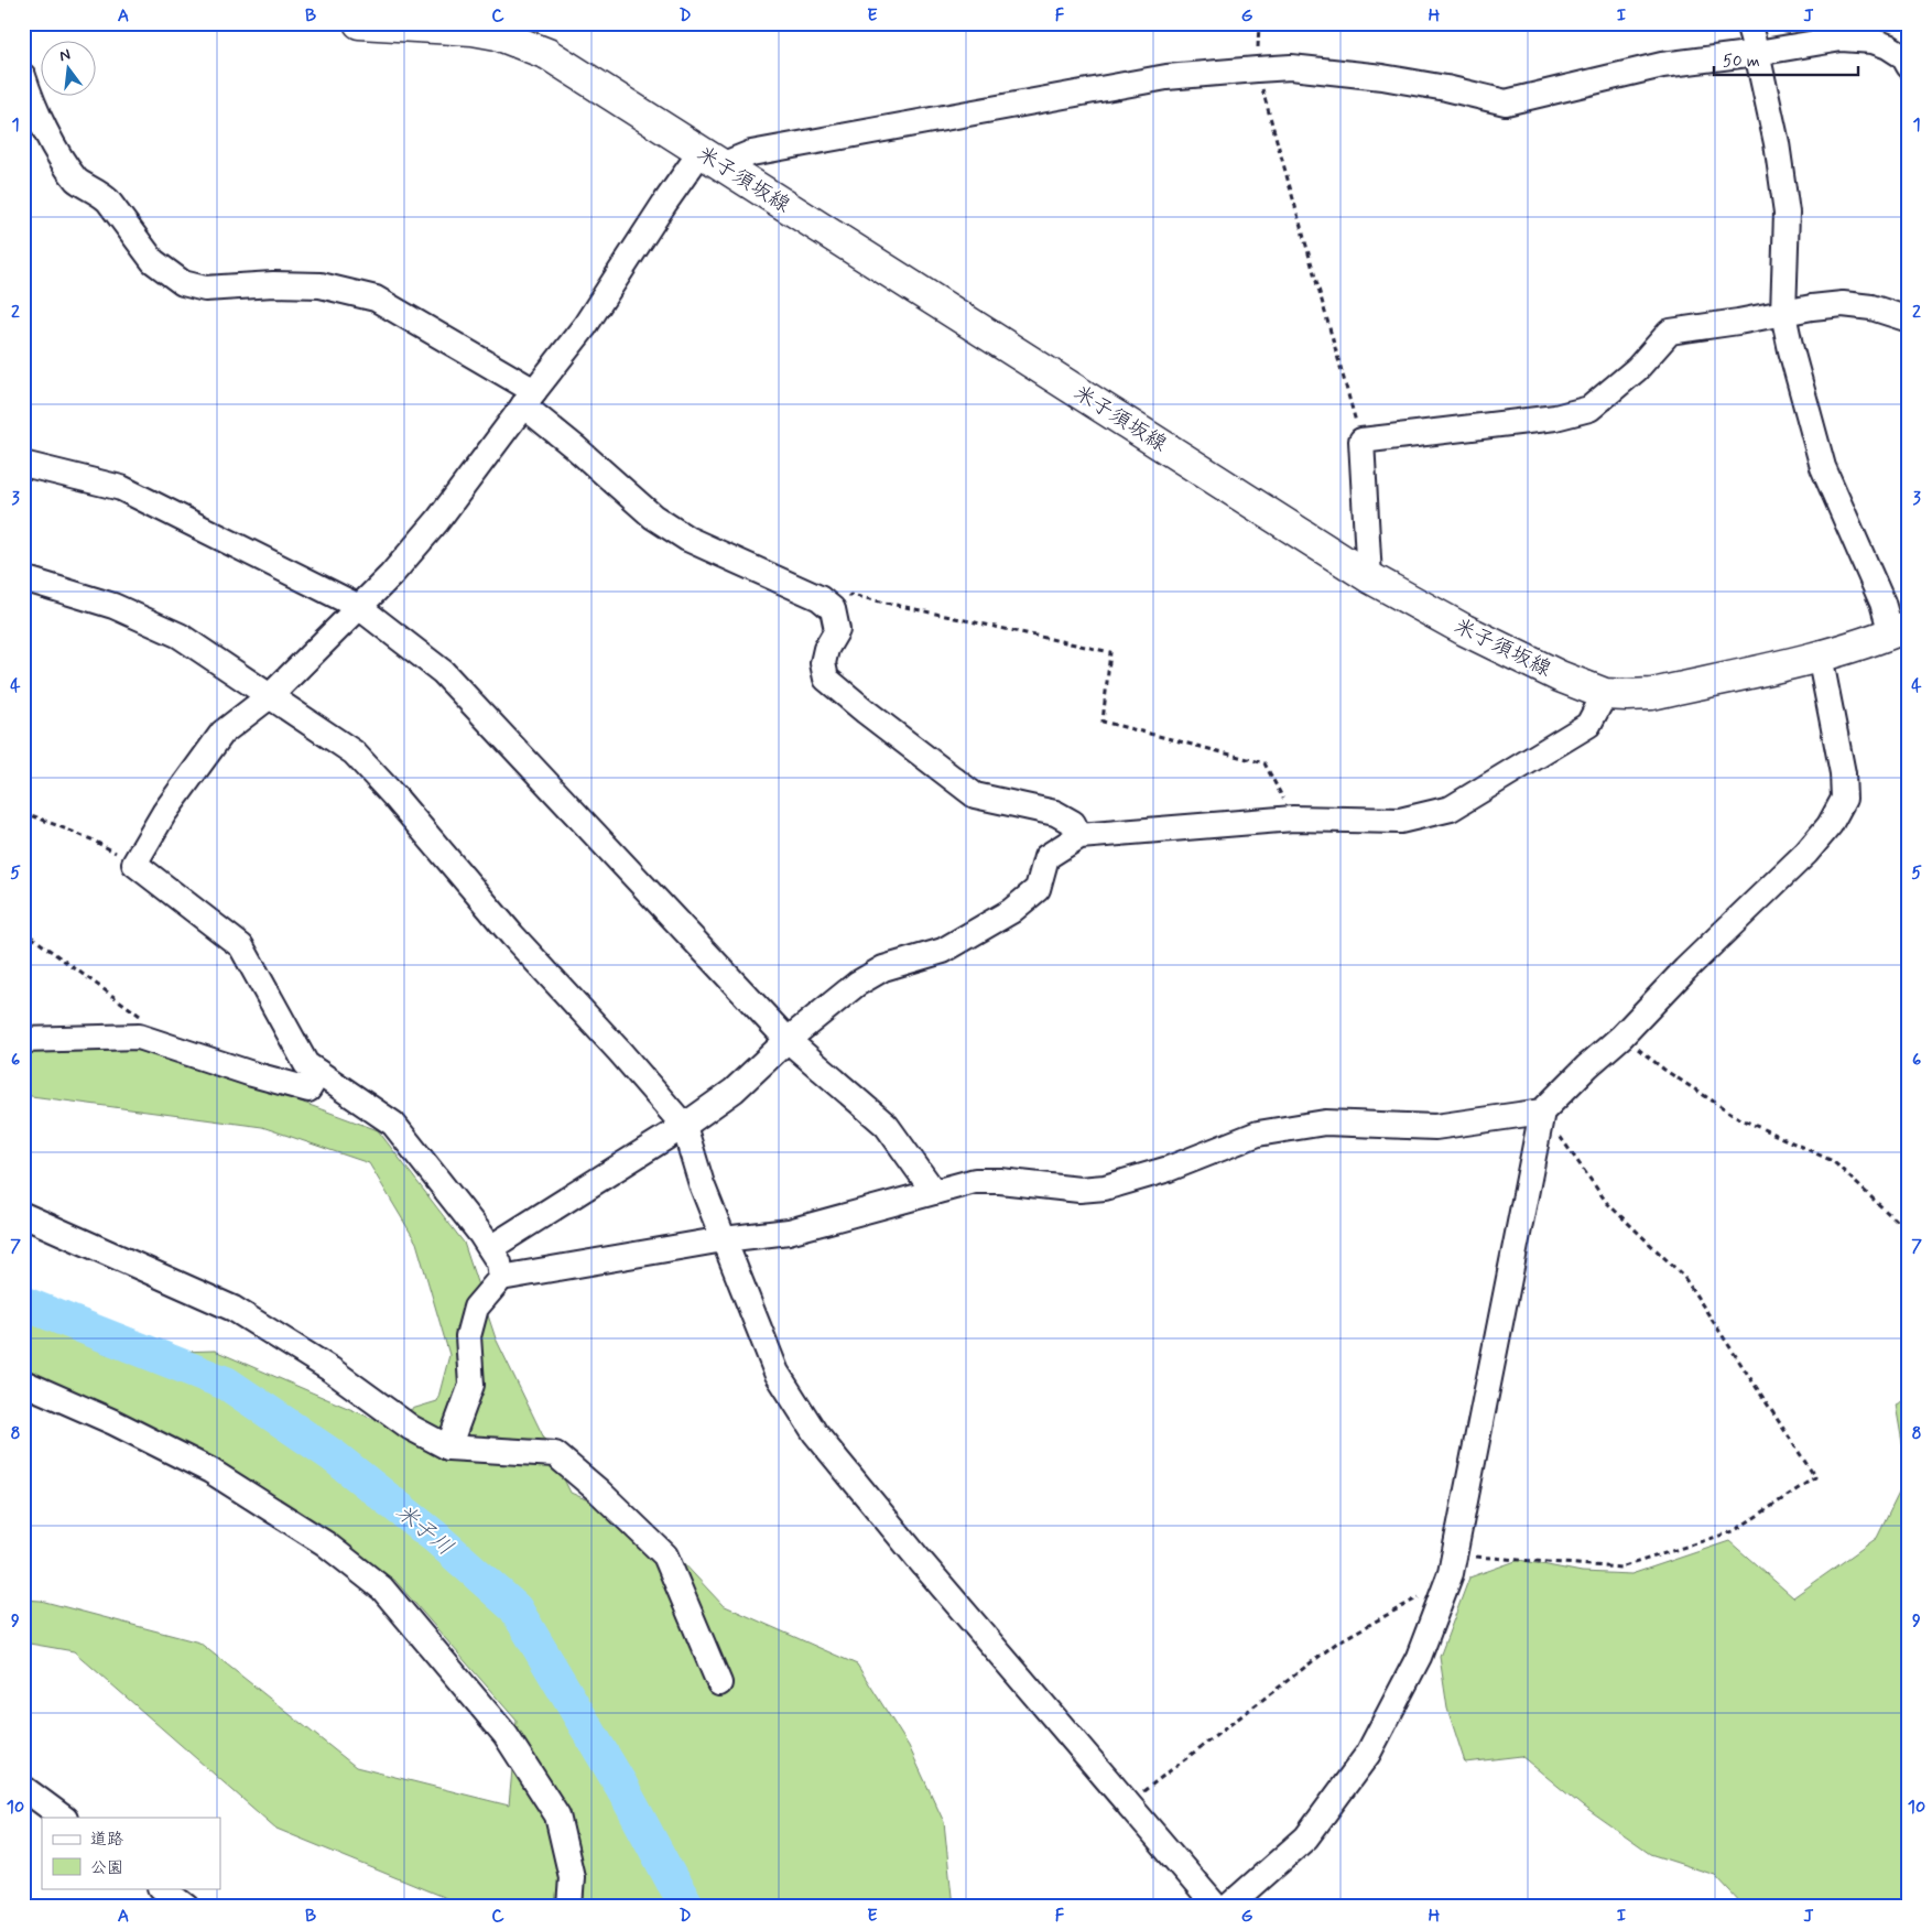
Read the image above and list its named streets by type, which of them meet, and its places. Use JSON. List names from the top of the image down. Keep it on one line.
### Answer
{"streets":{"main road":["米子須坂線"]},"water":["米子川"],"legend":["道路","公園"],"scale_bar":"50 m","north":"top","grid":{"columns":["A","B","C","D","E","F","G","H","I","J"],"rows":["1","2","3","4","5","6","7","8","9","10"]}}
